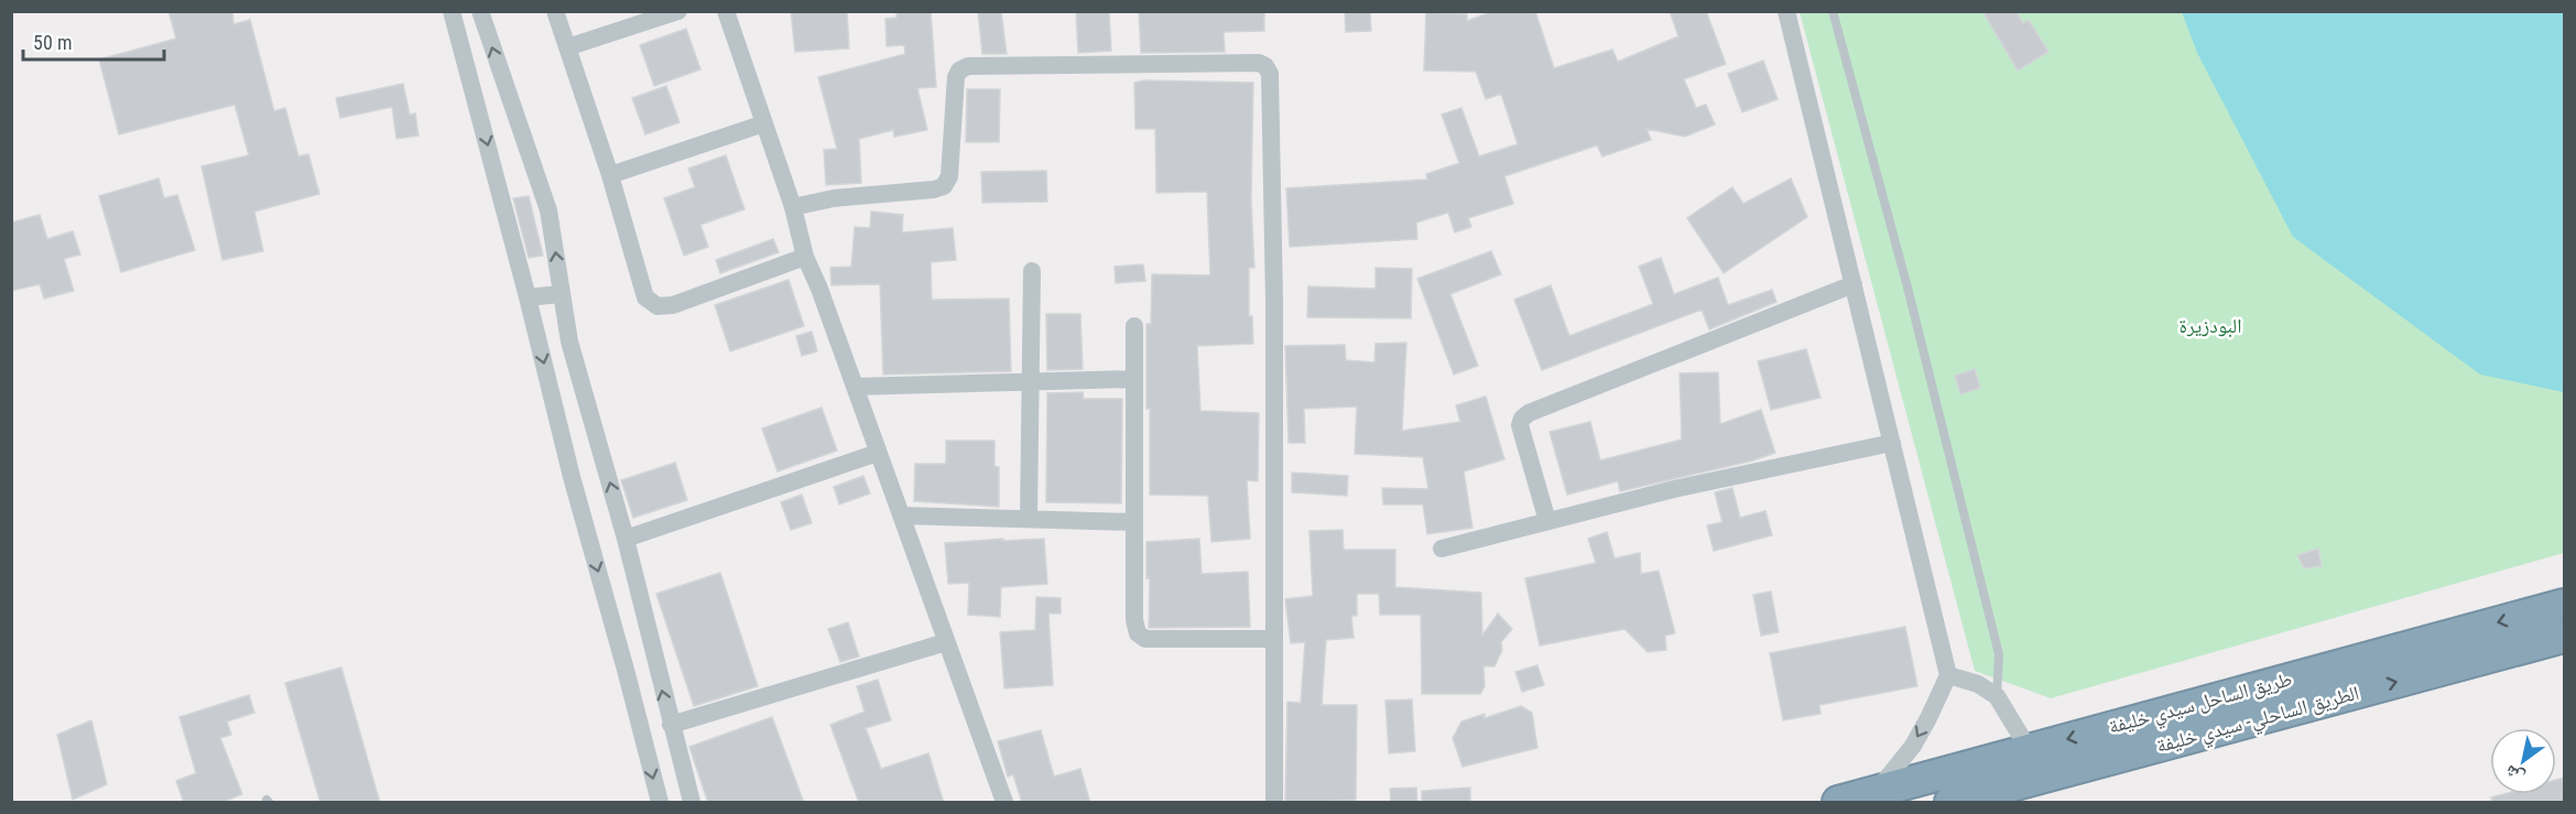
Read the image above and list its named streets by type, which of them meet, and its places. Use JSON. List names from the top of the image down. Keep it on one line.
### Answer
{"streets":{"highway":["طريق الساحل سيدي خليفة","الطريق الساحلي- سيدي خليفة"]},"one_way":["طريق الساحل سيدي خليفة","الطريق الساحلي- سيدي خليفة"],"parks":["البودزيرة"],"scale_bar":"50 m","north":"bottom left"}
